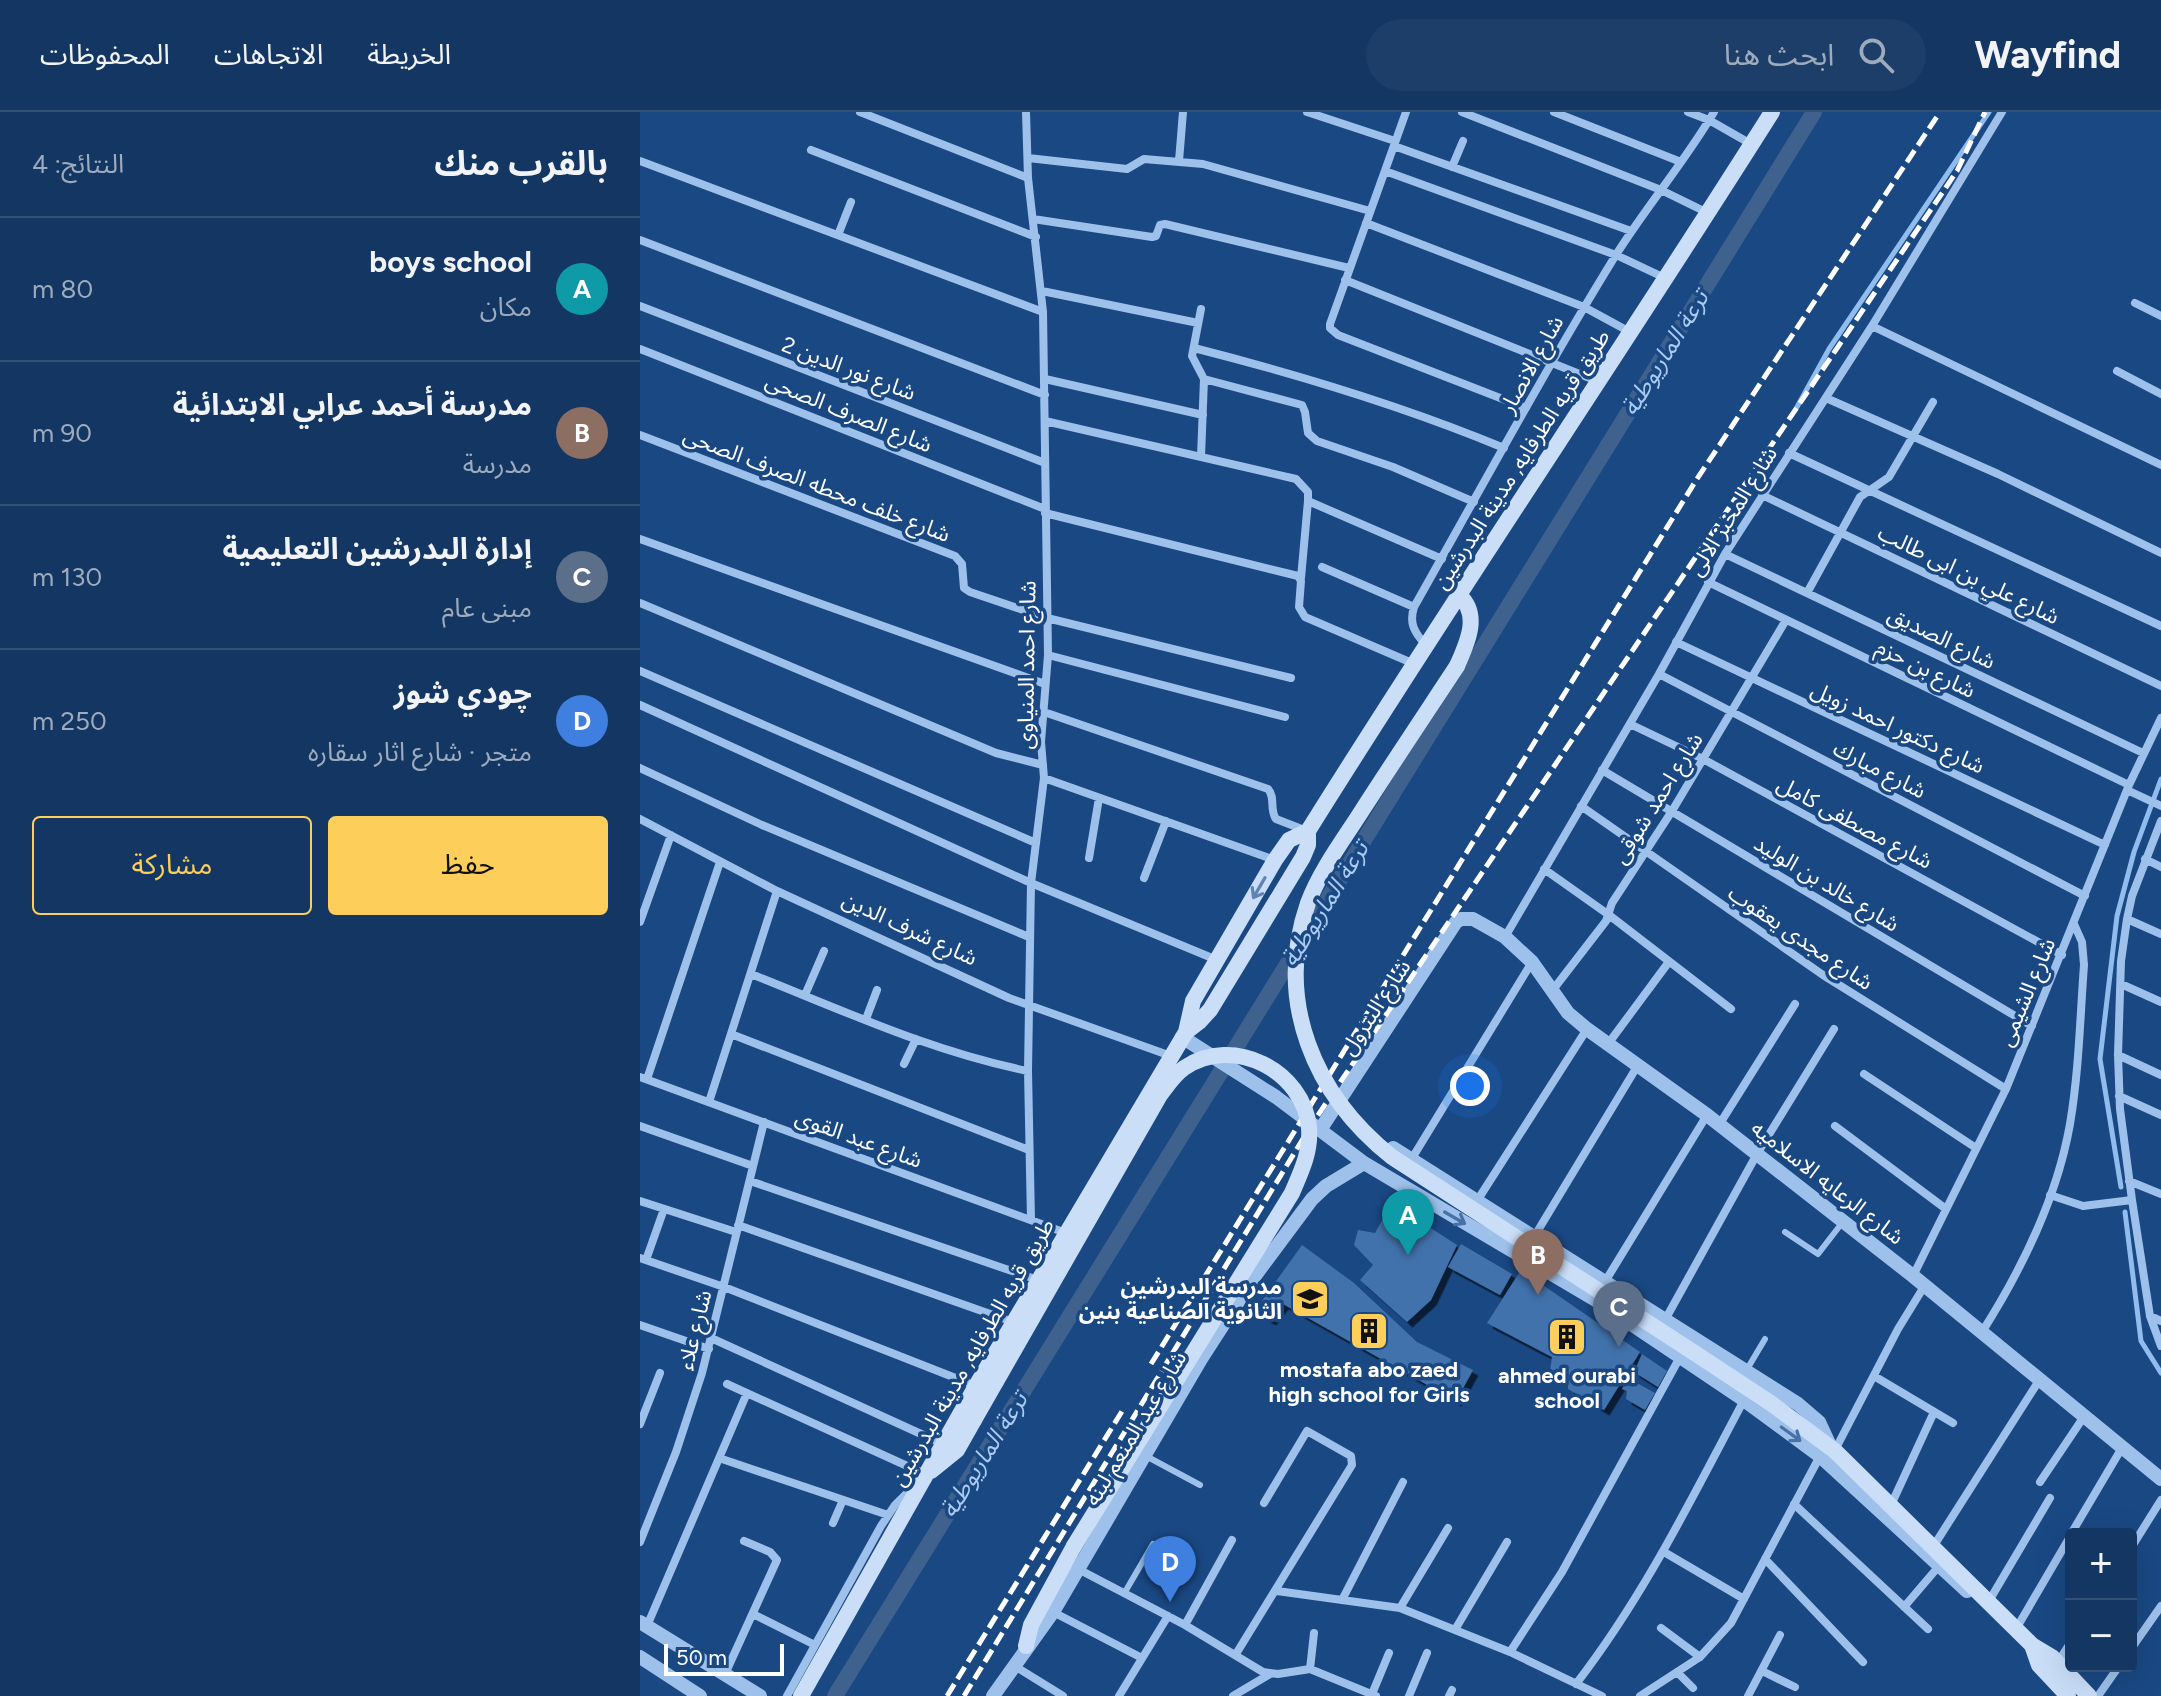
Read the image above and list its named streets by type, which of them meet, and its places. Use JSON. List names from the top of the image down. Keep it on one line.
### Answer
{"streets":{"main road":["طريق قريه الطرفايه, مدينة البدرشين"],"street":["شارع الانصار","شارع نور الدين 2","شارع الصرف الصحى","شارع خلف محطه الصرف الصحى","شارع المخبز الالى","شارع علي بن ابى طالب","شارع الصديق","شارع احمد المنياوى","شارع بن حزم","شارع دكتور احمد زويل","شارع مبارك","شارع احمد شوقى","شارع مصطفى كامل","شارع خالد بن الوليد","شارع شرف الدين","شارع مجدى يعقوب","شارع الشيمى","شارع البترول","شارع عبد القوى","شارع الرعايه الاسلاميه","شارع علاء","شارع عبد المنعم لبنه"]},"crossings":[["شارع نور الدين 2","شارع احمد المنياوى"],["شارع الصرف الصحى","شارع احمد المنياوى"],["طريق قريه الطرفايه, مدينة البدرشين","شارع شرف الدين"],["طريق قريه الطرفايه, مدينة البدرشين","شارع عبد القوى"],["شارع خلف محطه الصرف الصحى","شارع احمد المنياوى"],["شارع المخبز الالى","شارع علي بن ابى طالب"],["شارع المخبز الالى","شارع الصديق"],["شارع المخبز الالى","شارع بن حزم"],["شارع المخبز الالى","شارع دكتور احمد زويل"],["شارع المخبز الالى","شارع مبارك"],["شارع المخبز الالى","شارع مصطفى كامل"],["شارع المخبز الالى","شارع خالد بن الوليد"],["شارع المخبز الالى","شارع مجدى يعقوب"],["شارع المخبز الالى","شارع الرعايه الاسلاميه"],["شارع الصديق","شارع الشيمى"],["شارع احمد المنياوى","شارع شرف الدين"],["شارع احمد المنياوى","شارع عبد القوى"],["شارع بن حزم","شارع احمد شوقى"],["شارع بن حزم","شارع الشيمى"],["شارع دكتور احمد زويل","شارع احمد شوقى"],["شارع دكتور احمد زويل","شارع الشيمى"],["شارع مبارك","شارع احمد شوقى"],["شارع مبارك","شارع الشيمى"],["شارع احمد شوقى","شارع مصطفى كامل"],["شارع احمد شوقى","شارع خالد بن الوليد"],["شارع احمد شوقى","شارع مجدى يعقوب"],["شارع احمد شوقى","شارع الرعايه الاسلاميه"],["شارع مصطفى كامل","شارع الشيمى"],["شارع خالد بن الوليد","شارع الشيمى"],["شارع مجدى يعقوب","شارع الشيمى"],["شارع الشيمى","شارع الرعايه الاسلاميه"],["شارع البترول","شارع الرعايه الاسلاميه"],["شارع عبد القوى","شارع علاء"]],"water":["ترعة الماريوطية"],"places":{"school or university":["مدرسة البدرشين الثانوية الصناعية بنين"],"building":["mostafa abo zaed high school for Girls","ahmed ourabi school"]},"scale_bar":"50 m","page":{"header":"Wayfind","search":"ابحث هنا","nav":["الخريطة","الاتجاهات","المحفوظات"],"heading":["بالقرب منك","النتائج: 4"],"list":[{"mark":"A","name":"boys school","note":"مكان","value":"80 m"},{"mark":"B","name":"مدرسة أحمد عرابي الابتدائية","note":"مدرسة","value":"90 m"},{"mark":"C","name":"إدارة البدرشين التعليمية","note":"مبنى عام","value":"130 m"},{"mark":"D","name":"چودي شوز","note":"متجر · شارع اثار سقاره","value":"250 m"}],"buttons":["حفظ","مشاركة"],"pins":["A","B","C","D"],"map_buttons":["+","−"],"scale":"50 m"}}
